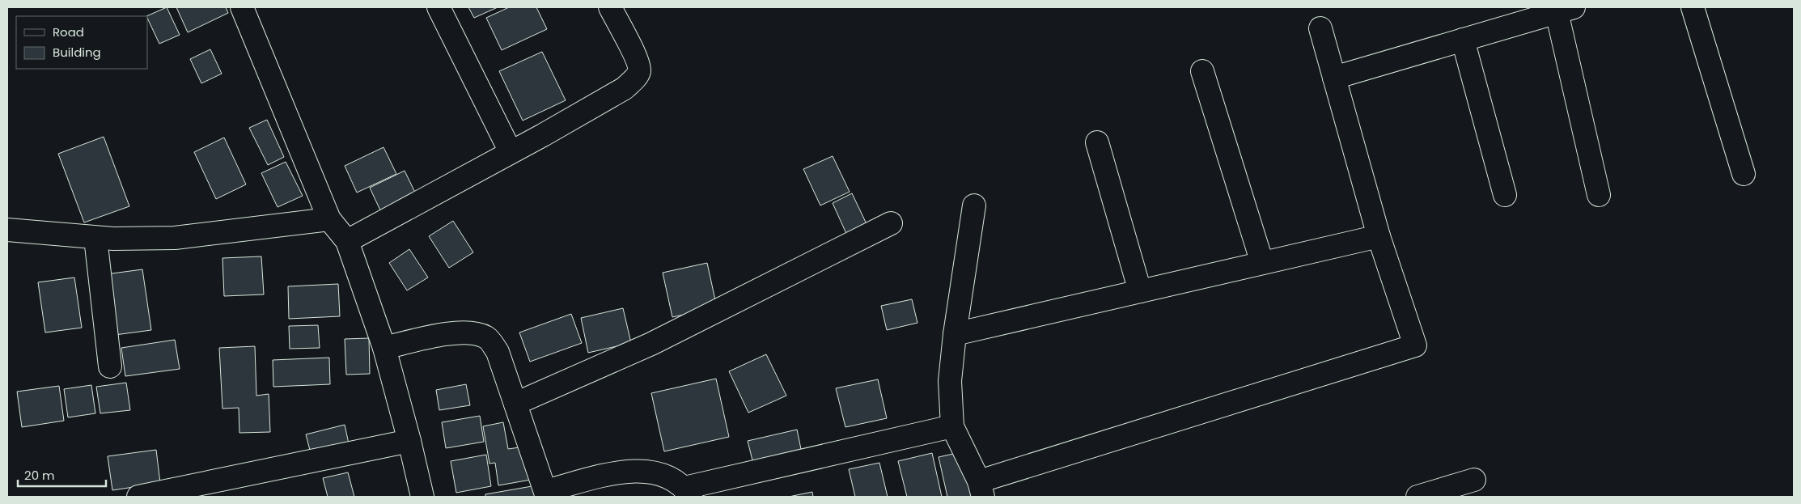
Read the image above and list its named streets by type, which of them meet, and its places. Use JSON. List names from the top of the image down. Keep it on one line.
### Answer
{"legend":["Road","Building"],"scale_bar":"20 m"}
